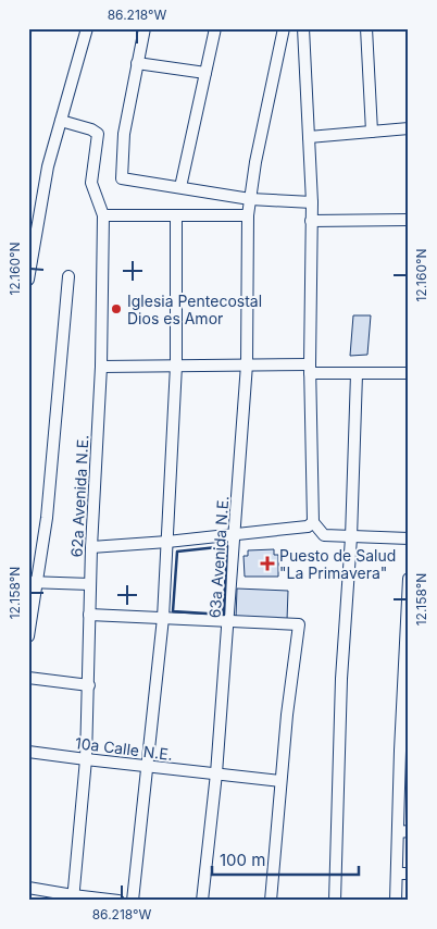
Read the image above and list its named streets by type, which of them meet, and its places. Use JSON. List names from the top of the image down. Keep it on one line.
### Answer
{"streets":{"street":["62a Avenida N.E.","63a Avenida N.E.","10a Calle N.E."]},"crossings":[["62a Avenida N.E.","10a Calle N.E."],["63a Avenida N.E.","10a Calle N.E."]],"places":{"other":["Iglesia Pentecostal Dios es Amor"],"health":["Puesto de Salud \"La Primavera\""]},"scale_bar":"100 m","coordinates":["86.218°W","12.160°N","12.158°N"]}
